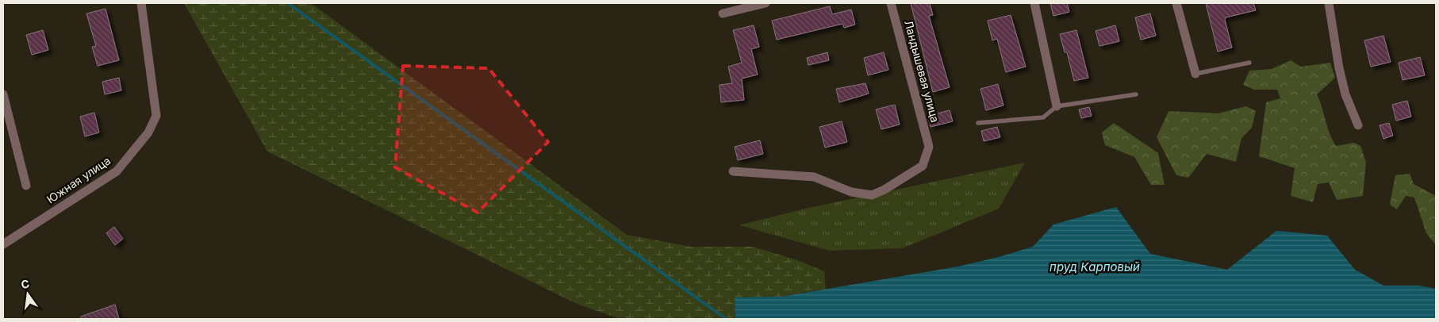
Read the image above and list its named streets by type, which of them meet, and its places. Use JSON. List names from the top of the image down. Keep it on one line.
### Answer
{"streets":{"street":["Ландышевая улица","Южная улица"]},"water":["пруд Карповый"],"north":"top"}
